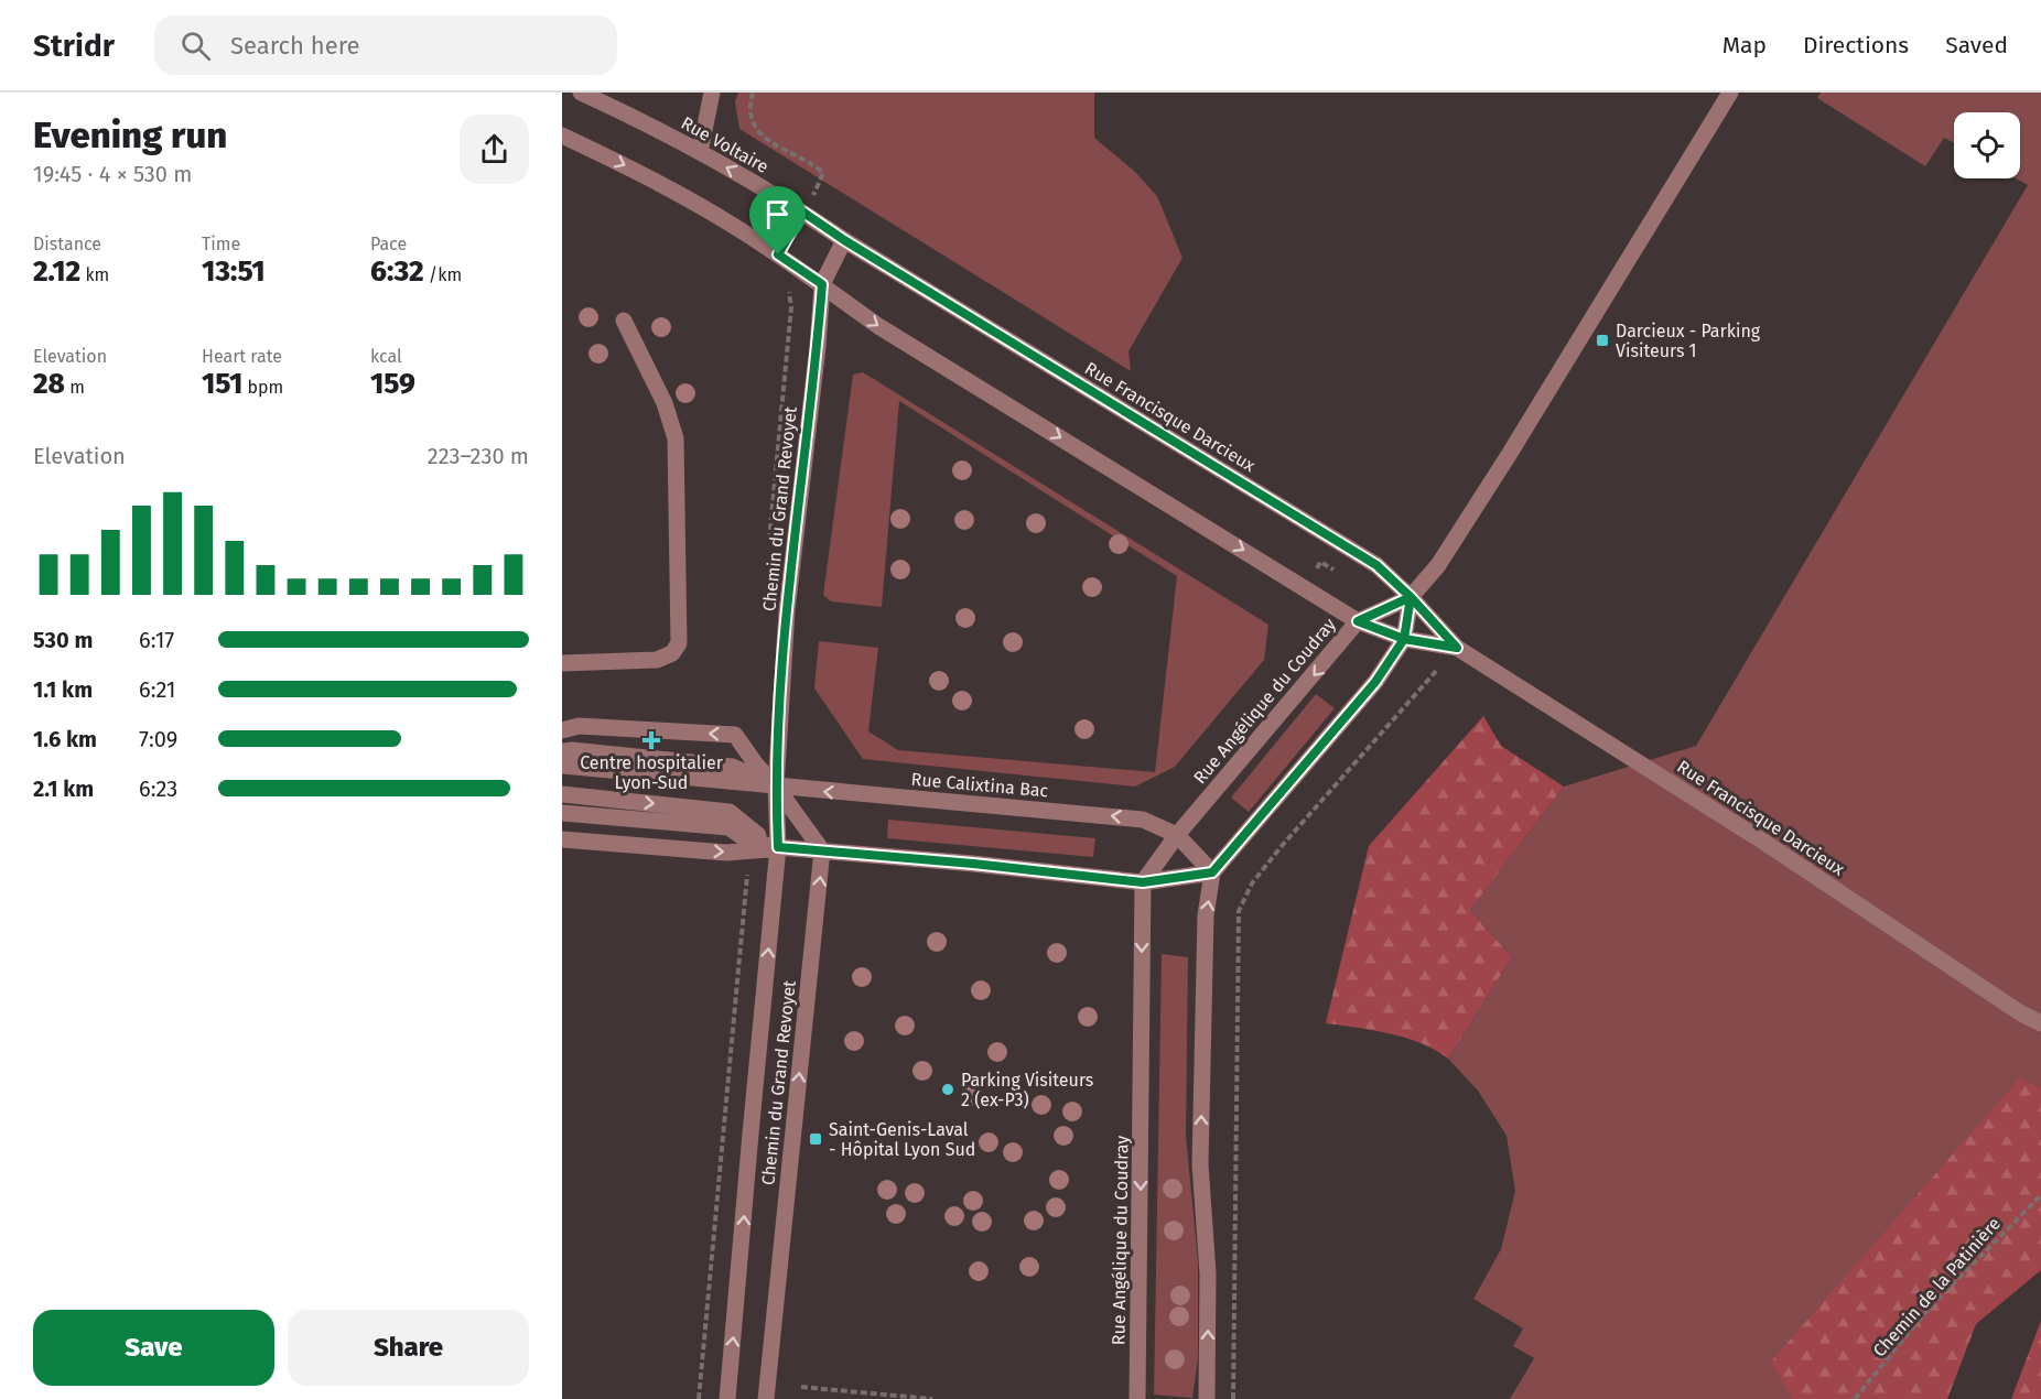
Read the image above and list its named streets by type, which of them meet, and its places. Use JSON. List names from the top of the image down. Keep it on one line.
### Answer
{"streets":{"street":["Rue Voltaire","Rue Francisque Darcieux","Chemin du Grand Revoyet","Rue Angélique du Coudray","Rue Calixtina Bac"],"path":["Chemin de la Patinière"]},"crossings":[["Rue Voltaire","Rue Francisque Darcieux"],["Rue Voltaire","Chemin du Grand Revoyet"],["Rue Francisque Darcieux","Chemin du Grand Revoyet"],["Rue Francisque Darcieux","Rue Angélique du Coudray"],["Chemin du Grand Revoyet","Rue Calixtina Bac"],["Rue Angélique du Coudray","Rue Calixtina Bac"]],"one_way":["Chemin du Grand Revoyet"],"places":{"transit":["Darcieux - Parking Visiteurs 1","Saint-Genis-Laval - Hôpital Lyon Sud"],"health":["Centre hospitalier Lyon-Sud"],"other":["Parking Visiteurs 2 (ex-P3)"]},"page":{"header":"Stridr","search":"Search here","nav":["Map","Directions","Saved"],"heading":["Evening run","19:45 · 4 × 530 m"],"stats":[["Distance","2.12 km"],["Time","13:51"],["Pace","6:32 /km"],["Elevation","28 m"],["Heart rate","151 bpm"],["kcal","159"]],"chart":["Elevation","223–230 m"],"list":[{"name":"530 m","note":"6:17"},{"name":"1.1 km","note":"6:21"},{"name":"1.6 km","note":"7:09"},{"name":"2.1 km","note":"6:23"}],"buttons":["Save","Share"]}}
